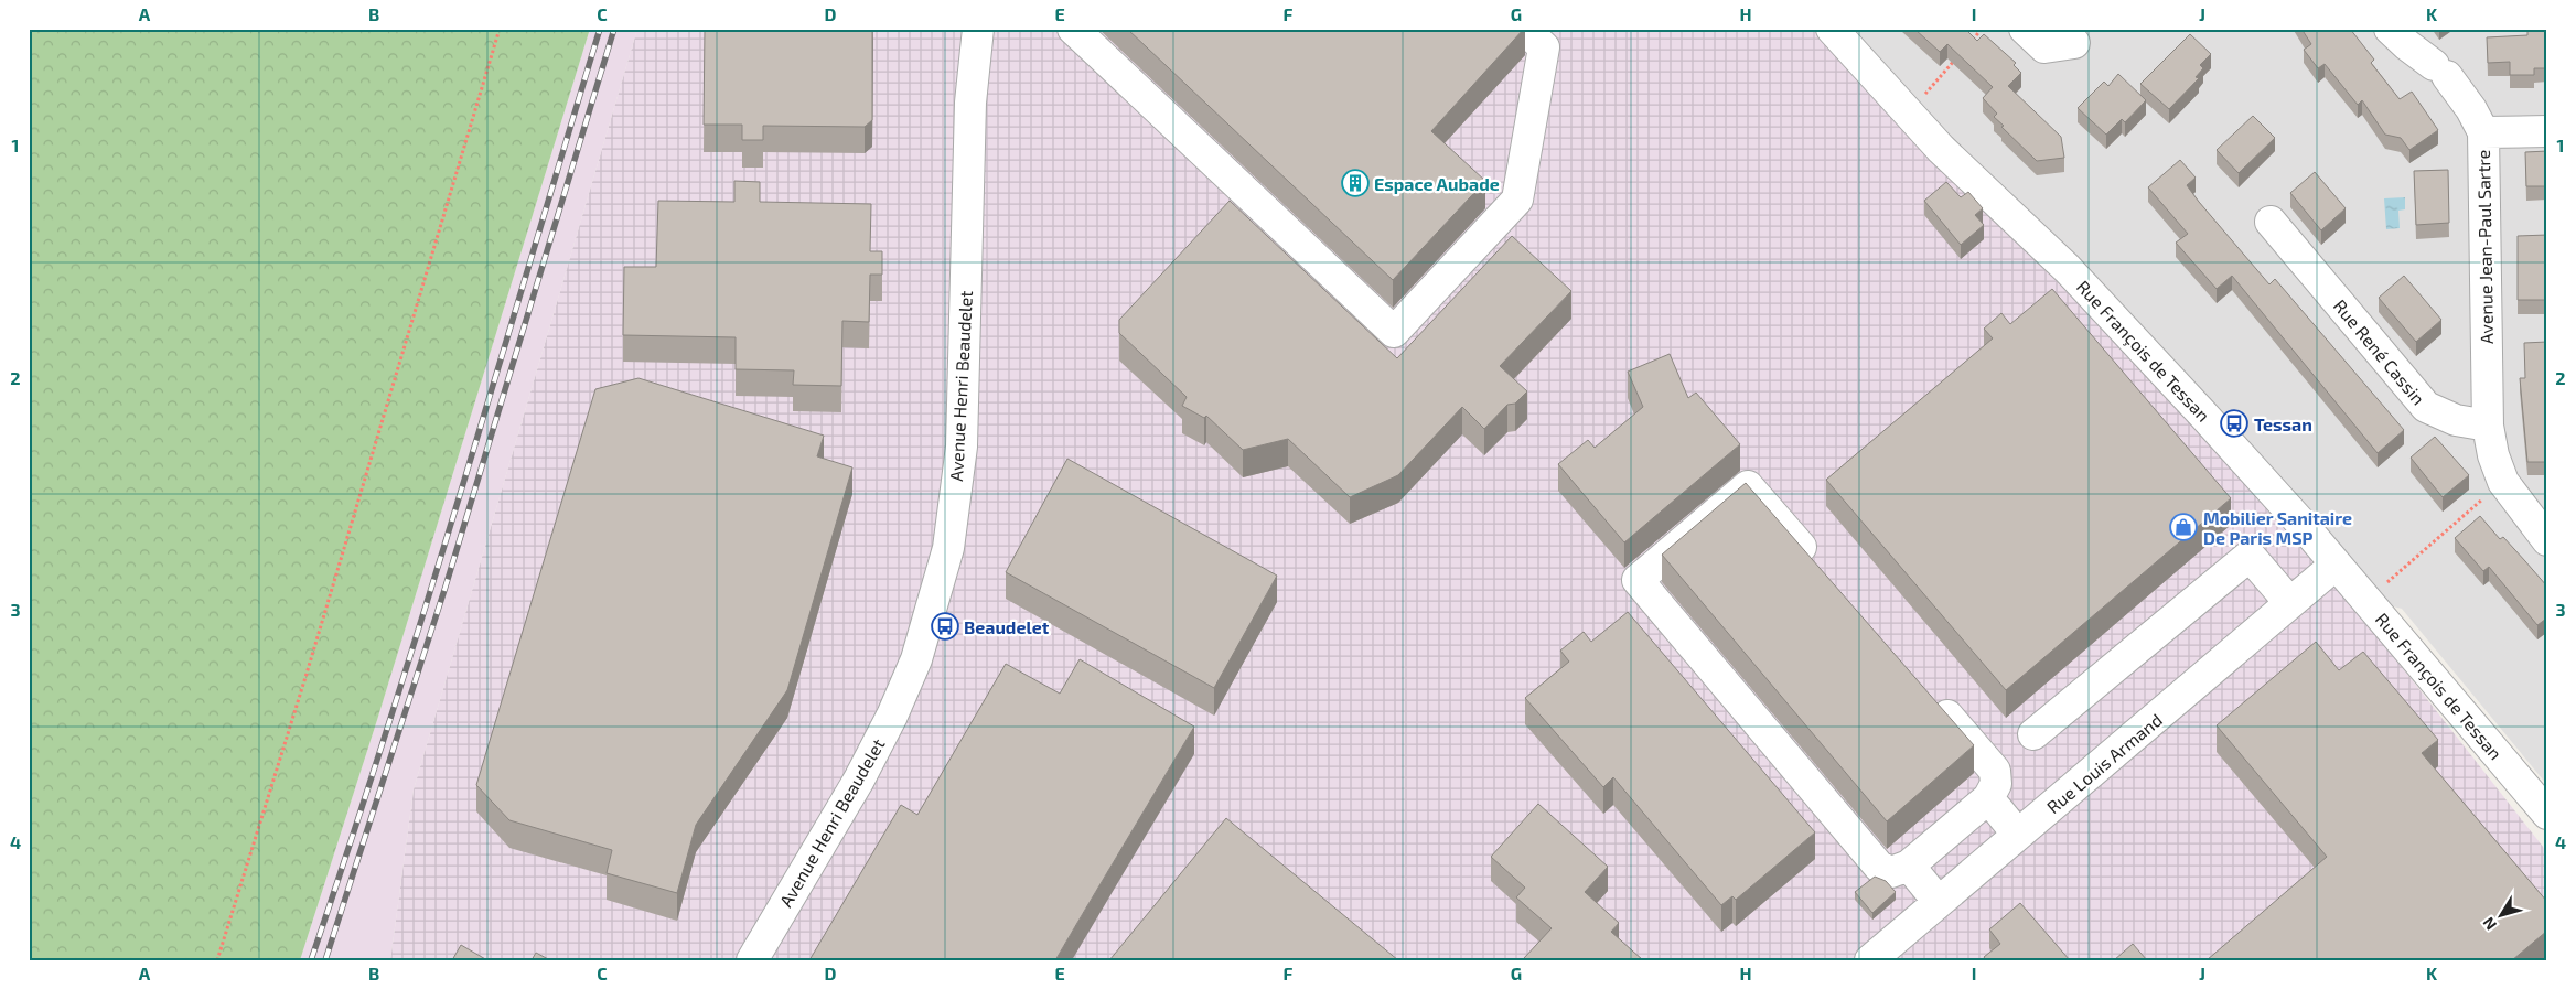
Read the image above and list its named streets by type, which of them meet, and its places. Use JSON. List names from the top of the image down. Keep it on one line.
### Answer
{"streets":{"street":["Avenue Jean-Paul Sartre","Rue François de Tessan","Rue René Cassin","Avenue Henri Beaudelet","Rue Louis Armand"]},"crossings":[["Avenue Jean-Paul Sartre","Rue René Cassin"],["Rue François de Tessan","Rue Louis Armand"]],"places":{"building":["Espace Aubade"],"bus stop":["Tessan","Beaudelet"],"shop":["Mobilier Sanitaire De Paris MSP"]},"north":"bottom left","grid":{"columns":["A","B","C","D","E","F","G","H","I","J","K"],"rows":["1","2","3","4"]}}
